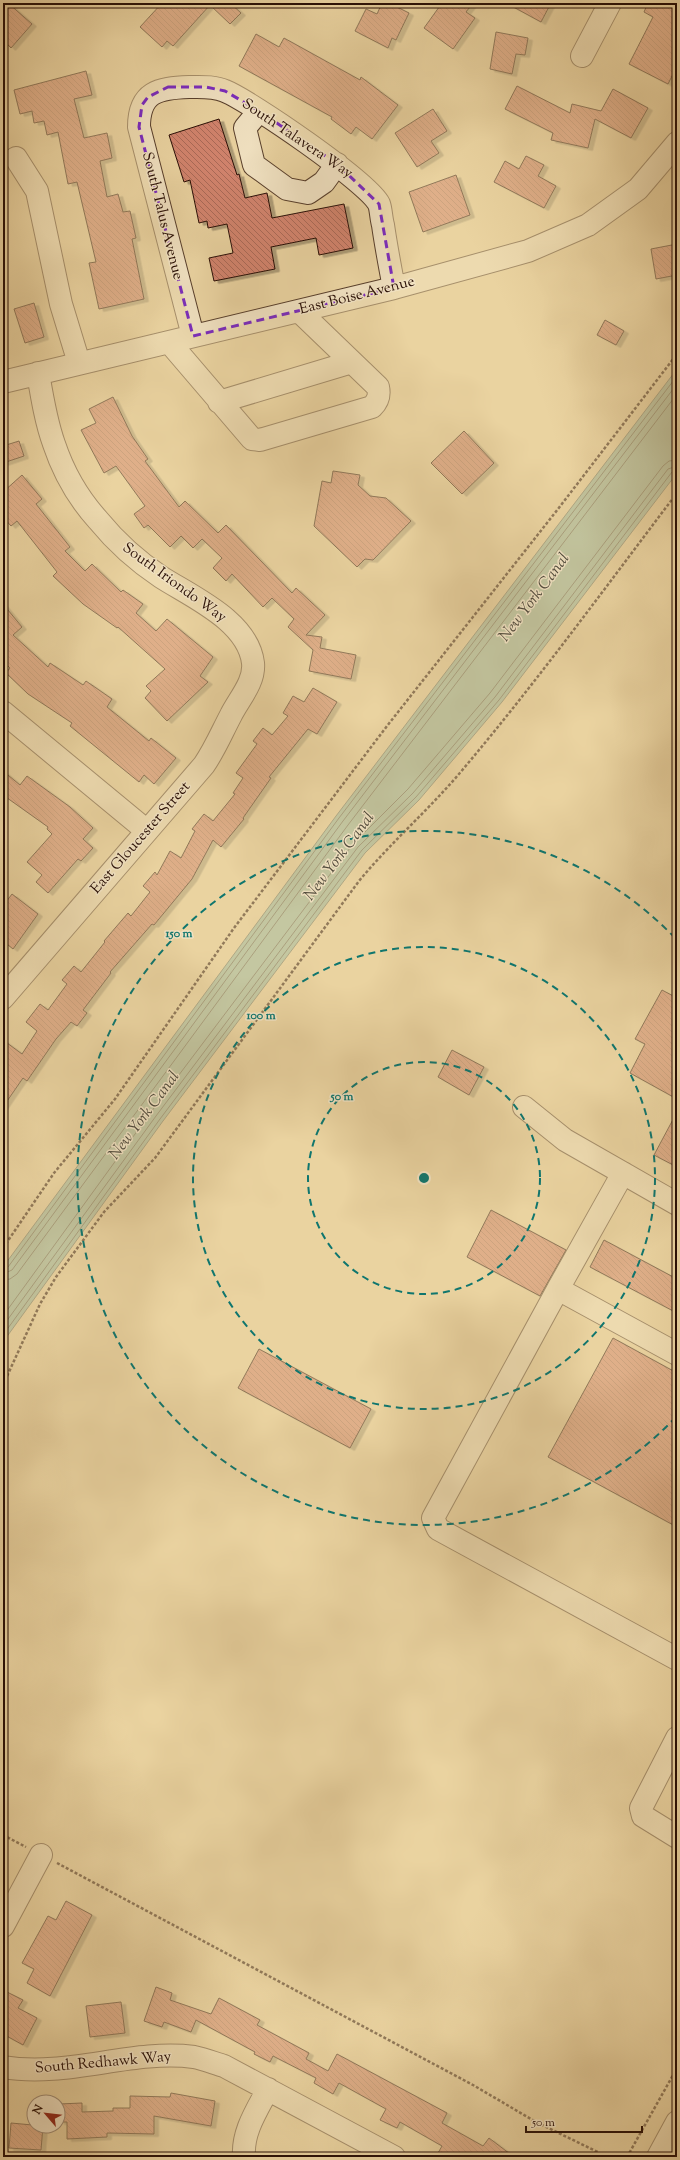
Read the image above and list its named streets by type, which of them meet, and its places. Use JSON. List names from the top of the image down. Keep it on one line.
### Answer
{"streets":{"street":["South Talavera Way","South Talus Avenue","East Boise Avenue","South Iriondo Way","East Gloucester Street","South Redhawk Way"]},"crossings":[["South Talavera Way","South Talus Avenue"],["South Talavera Way","East Boise Avenue"],["South Talus Avenue","East Boise Avenue"],["East Boise Avenue","South Iriondo Way"],["South Iriondo Way","East Gloucester Street"]],"water":["New York Canal"],"scale_bar":"50 m","north":"top left","rings":["150 m","100 m","50 m"]}
